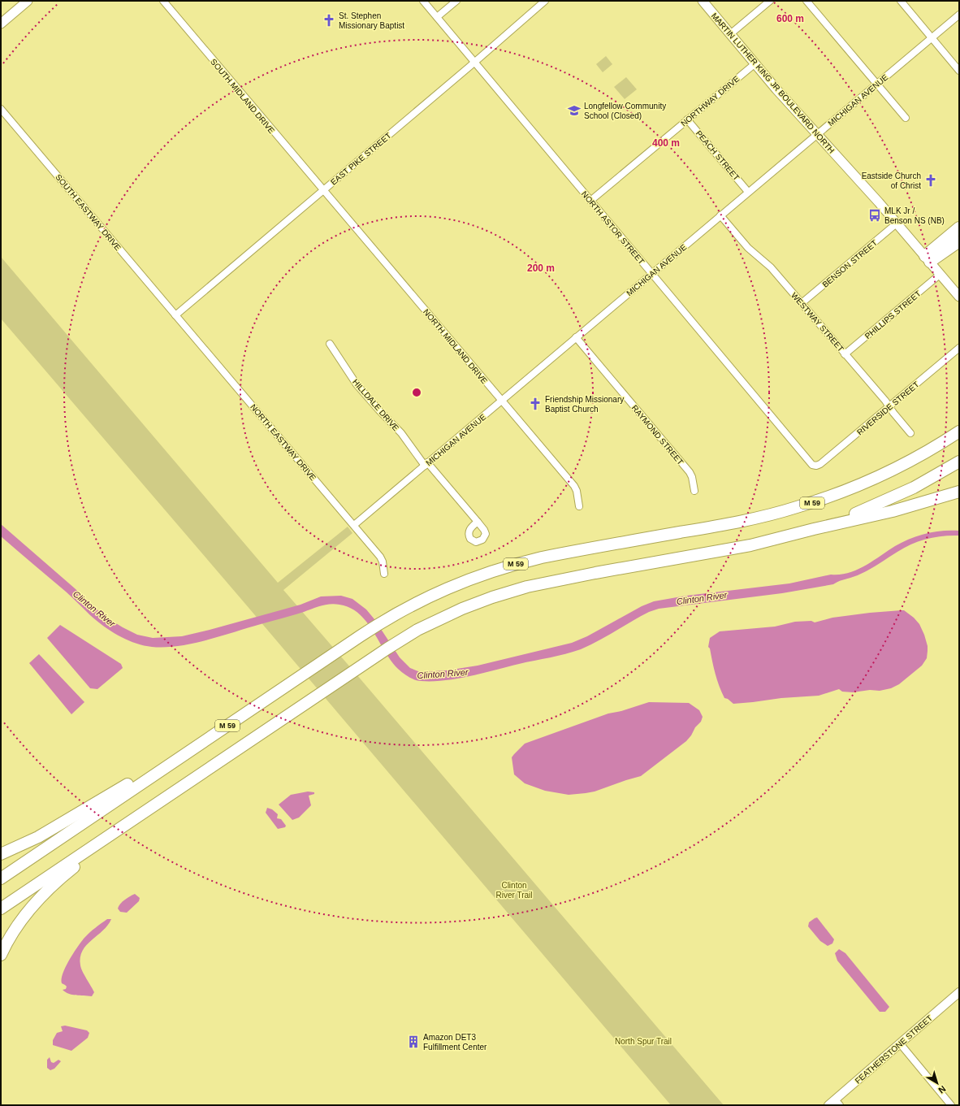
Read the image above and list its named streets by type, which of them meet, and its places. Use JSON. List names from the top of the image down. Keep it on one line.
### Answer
{"streets":{"highway":["M 59"],"main road":["MARTIN LUTHER KING JR BOULEVARD NORTH"],"street":["SOUTH MIDLAND DRIVE","MICHIGAN AVENUE","NORTHWAY DRIVE","PEACH STREET","EAST PIKE STREET","SOUTH EASTWAY DRIVE","NORTH ASTOR STREET","BENSON STREET","PHILLIPS STREET","WESTWAY STREET","NORTH MIDLAND DRIVE","HILLDALE DRIVE","RIVERSIDE STREET","RAYMOND STREET","NORTH EASTWAY DRIVE","FEATHERSTONE STREET"]},"crossings":[["MARTIN LUTHER KING JR BOULEVARD NORTH","MICHIGAN AVENUE"],["MARTIN LUTHER KING JR BOULEVARD NORTH","NORTHWAY DRIVE"],["MARTIN LUTHER KING JR BOULEVARD NORTH","BENSON STREET"],["MARTIN LUTHER KING JR BOULEVARD NORTH","PHILLIPS STREET"],["SOUTH MIDLAND DRIVE","EAST PIKE STREET"],["SOUTH MIDLAND DRIVE","NORTH MIDLAND DRIVE"],["MICHIGAN AVENUE","PEACH STREET"],["MICHIGAN AVENUE","NORTH ASTOR STREET"],["MICHIGAN AVENUE","WESTWAY STREET"],["MICHIGAN AVENUE","NORTH MIDLAND DRIVE"],["MICHIGAN AVENUE","HILLDALE DRIVE"],["MICHIGAN AVENUE","RAYMOND STREET"],["MICHIGAN AVENUE","NORTH EASTWAY DRIVE"],["NORTHWAY DRIVE","PEACH STREET"],["NORTHWAY DRIVE","NORTH ASTOR STREET"],["EAST PIKE STREET","SOUTH EASTWAY DRIVE"],["EAST PIKE STREET","NORTH ASTOR STREET"],["EAST PIKE STREET","NORTH MIDLAND DRIVE"],["EAST PIKE STREET","NORTH EASTWAY DRIVE"],["SOUTH EASTWAY DRIVE","NORTH EASTWAY DRIVE"],["NORTH ASTOR STREET","RIVERSIDE STREET"],["BENSON STREET","WESTWAY STREET"],["PHILLIPS STREET","WESTWAY STREET"],["WESTWAY STREET","RIVERSIDE STREET"]],"water":["Clinton River"],"parks":["Clinton River Trail","North Spur Trail"],"places":{"church":["St. Stephen Missionary Baptist","Eastside Church of Christ","Friendship Missionary Baptist Church"],"school or university":["Longfellow Community School (Closed)"],"bus stop":["MLK Jr / Benson NS (NB)"],"building":["Amazon DET3 Fulfillment Center"]},"north":"bottom right","rings":["600 m","400 m","200 m"]}
